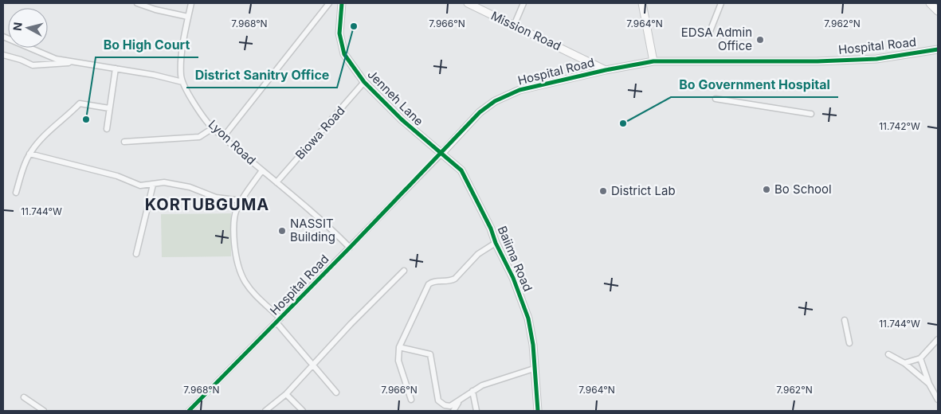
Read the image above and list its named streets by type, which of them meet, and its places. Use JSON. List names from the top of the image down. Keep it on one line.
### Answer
{"streets":{"street":["Mission Road","Hospital Road","Jenneh Lane","Biowa Road","Lyon Road","Baiima Road"]},"crossings":[["Mission Road","Hospital Road"],["Hospital Road","Jenneh Lane"],["Hospital Road","Lyon Road"],["Hospital Road","Baiima Road"],["Jenneh Lane","Biowa Road"],["Jenneh Lane","Baiima Road"],["Biowa Road","Lyon Road"]],"districts":["KORTUBGUMA"],"places":["District Sanitry Office","EDSA Admin Office","Bo High Court","Bo Government Hospital","Bo School","District Lab","NASSIT Building"],"north":"left","coordinates":["7.968°N","7.966°N","7.964°N","7.962°N","11.742°W","11.744°W"]}
